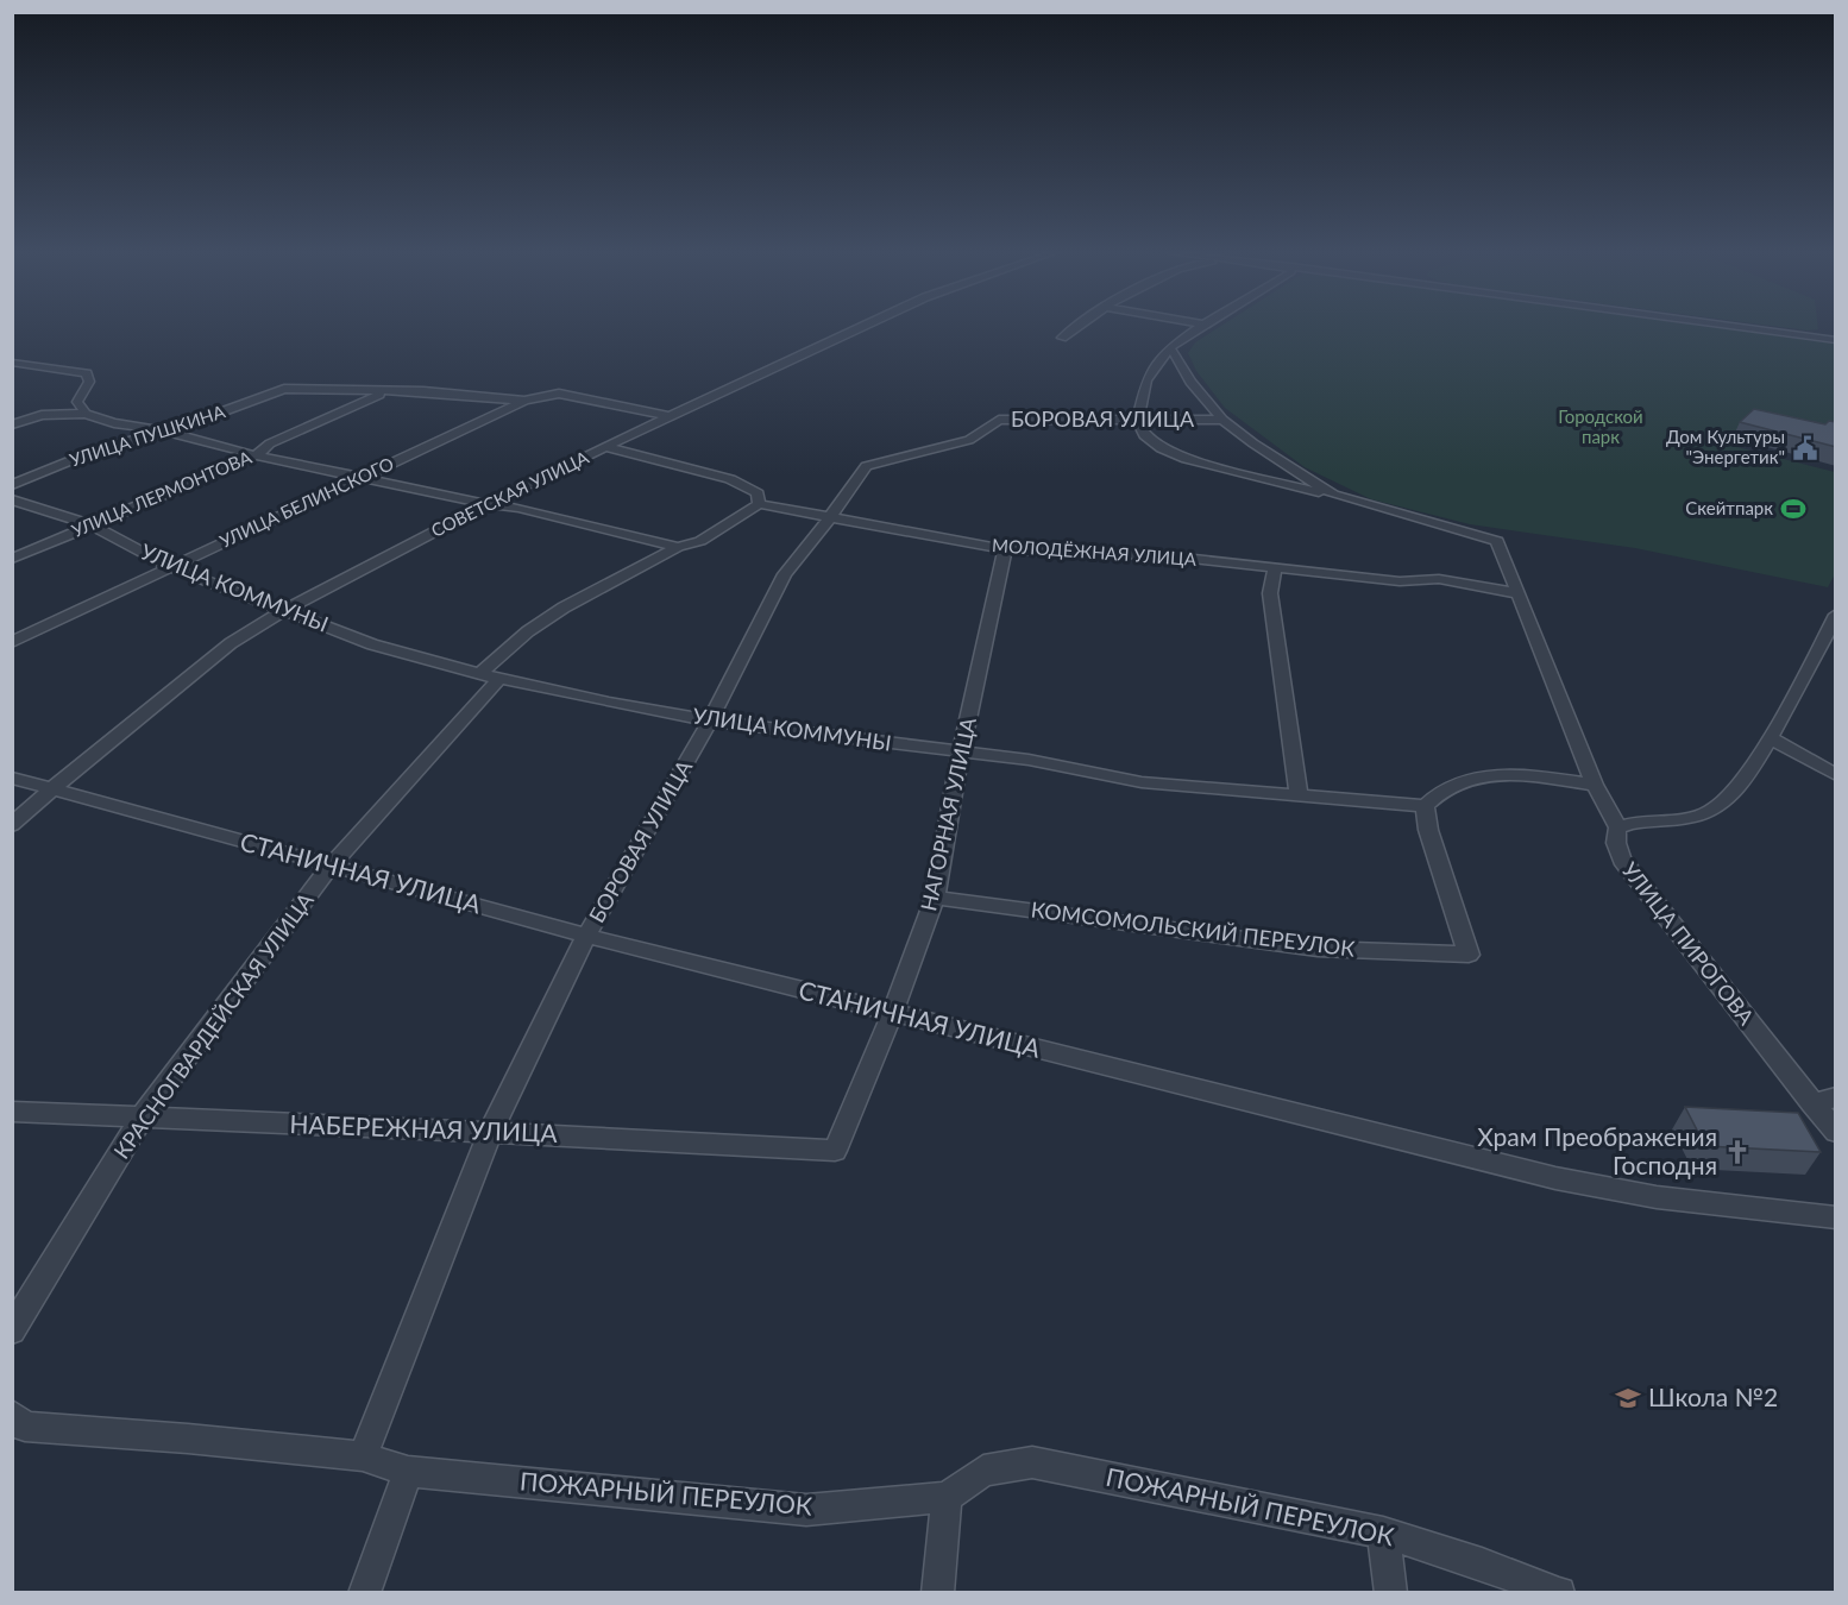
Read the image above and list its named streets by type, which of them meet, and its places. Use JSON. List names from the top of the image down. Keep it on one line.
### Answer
{"streets":{"street":["БОРОВАЯ УЛИЦА","УЛИЦА ПУШКИНА","УЛИЦА ЛЕРМОНТОВА","СОВЕТСКАЯ УЛИЦА","УЛИЦА БЕЛИНСКОГО","МОЛОДЁЖНАЯ УЛИЦА","УЛИЦА КОММУНЫ","НАГОРНАЯ УЛИЦА","СТАНИЧНАЯ УЛИЦА","КОМСОМОЛЬСКИЙ ПЕРЕУЛОК","УЛИЦА ПИРОГОВА","КРАСНОГВАРДЕЙСКАЯ УЛИЦА","НАБЕРЕЖНАЯ УЛИЦА","ПОЖАРНЫЙ ПЕРЕУЛОК"]},"crossings":[["БОРОВАЯ УЛИЦА","МОЛОДЁЖНАЯ УЛИЦА"],["БОРОВАЯ УЛИЦА","УЛИЦА КОММУНЫ"],["БОРОВАЯ УЛИЦА","СТАНИЧНАЯ УЛИЦА"],["БОРОВАЯ УЛИЦА","НАБЕРЕЖНАЯ УЛИЦА"],["БОРОВАЯ УЛИЦА","ПОЖАРНЫЙ ПЕРЕУЛОК"],["УЛИЦА ПУШКИНА","УЛИЦА ЛЕРМОНТОВА"],["УЛИЦА ЛЕРМОНТОВА","УЛИЦА КОММУНЫ"],["СОВЕТСКАЯ УЛИЦА","УЛИЦА КОММУНЫ"],["СОВЕТСКАЯ УЛИЦА","СТАНИЧНАЯ УЛИЦА"],["УЛИЦА БЕЛИНСКОГО","УЛИЦА КОММУНЫ"],["МОЛОДЁЖНАЯ УЛИЦА","НАГОРНАЯ УЛИЦА"],["МОЛОДЁЖНАЯ УЛИЦА","УЛИЦА ПИРОГОВА"],["УЛИЦА КОММУНЫ","НАГОРНАЯ УЛИЦА"],["УЛИЦА КОММУНЫ","КОМСОМОЛЬСКИЙ ПЕРЕУЛОК"],["УЛИЦА КОММУНЫ","КРАСНОГВАРДЕЙСКАЯ УЛИЦА"],["НАГОРНАЯ УЛИЦА","СТАНИЧНАЯ УЛИЦА"],["НАГОРНАЯ УЛИЦА","КОМСОМОЛЬСКИЙ ПЕРЕУЛОК"],["НАГОРНАЯ УЛИЦА","НАБЕРЕЖНАЯ УЛИЦА"],["СТАНИЧНАЯ УЛИЦА","КРАСНОГВАРДЕЙСКАЯ УЛИЦА"],["КРАСНОГВАРДЕЙСКАЯ УЛИЦА","НАБЕРЕЖНАЯ УЛИЦА"]],"parks":["Городской парк"],"places":{"public building":["Дом Культуры \"Энергетик\""],"sports":["Скейтпарк"],"church":["Храм Преображения Господня"],"school or university":["Школа №2"]}}
